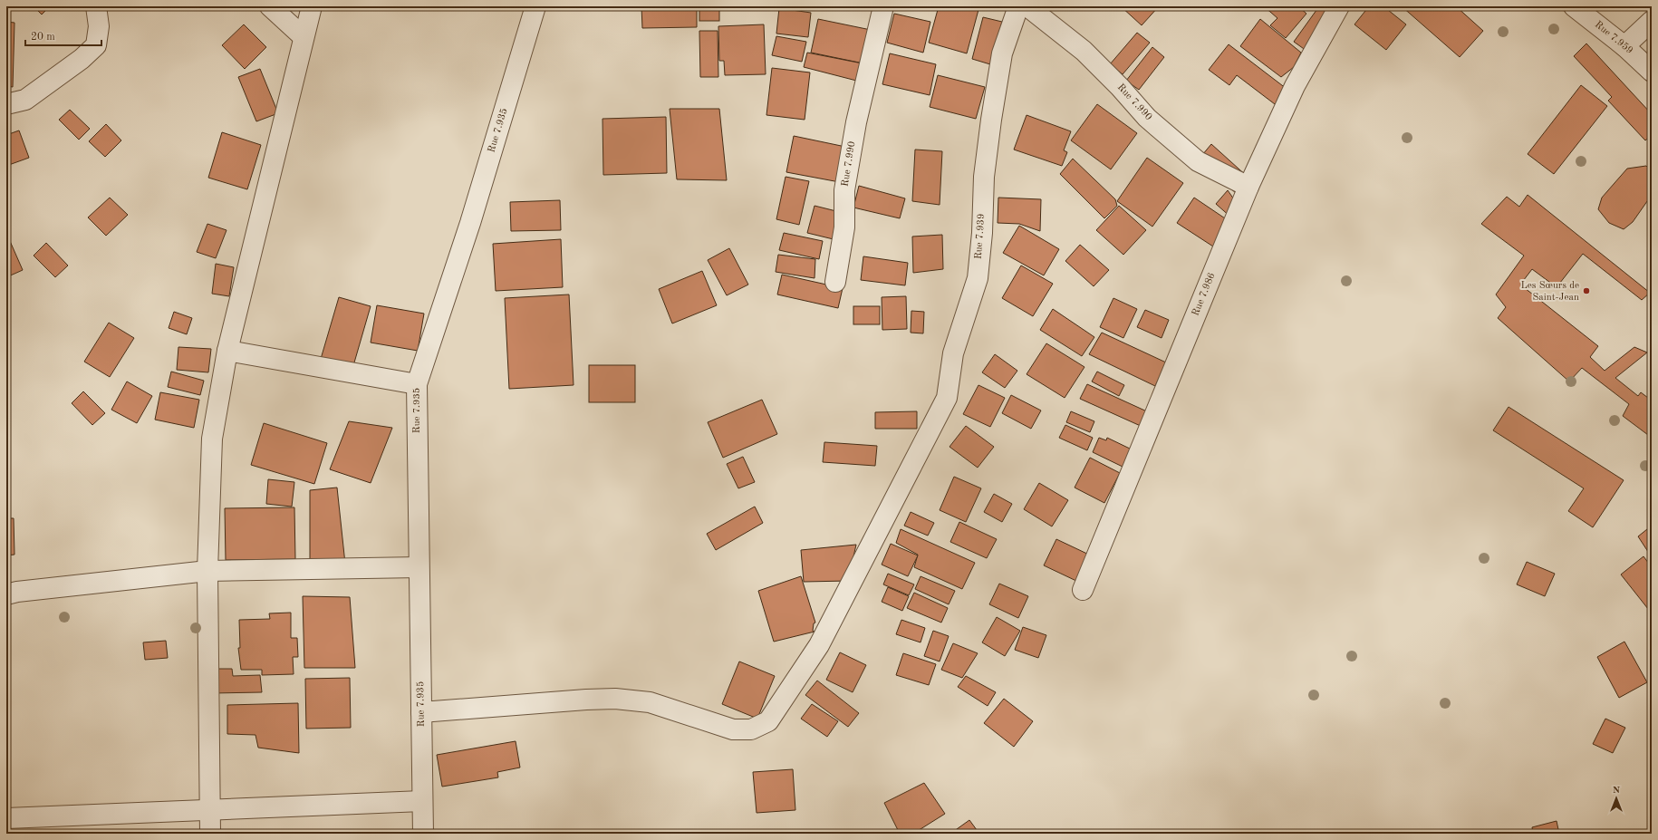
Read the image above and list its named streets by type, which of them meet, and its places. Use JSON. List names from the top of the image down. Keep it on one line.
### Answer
{"streets":{"street":["Rue 7.959","Rue 7.990","Rue 7.935","Rue 7.939","Rue 7.986"]},"crossings":[["Rue 7.990","Rue 7.986"],["Rue 7.935","Rue 7.939"]],"places":["Les Sœurs de Saint-Jean"],"scale_bar":"20 m","north":"top"}
